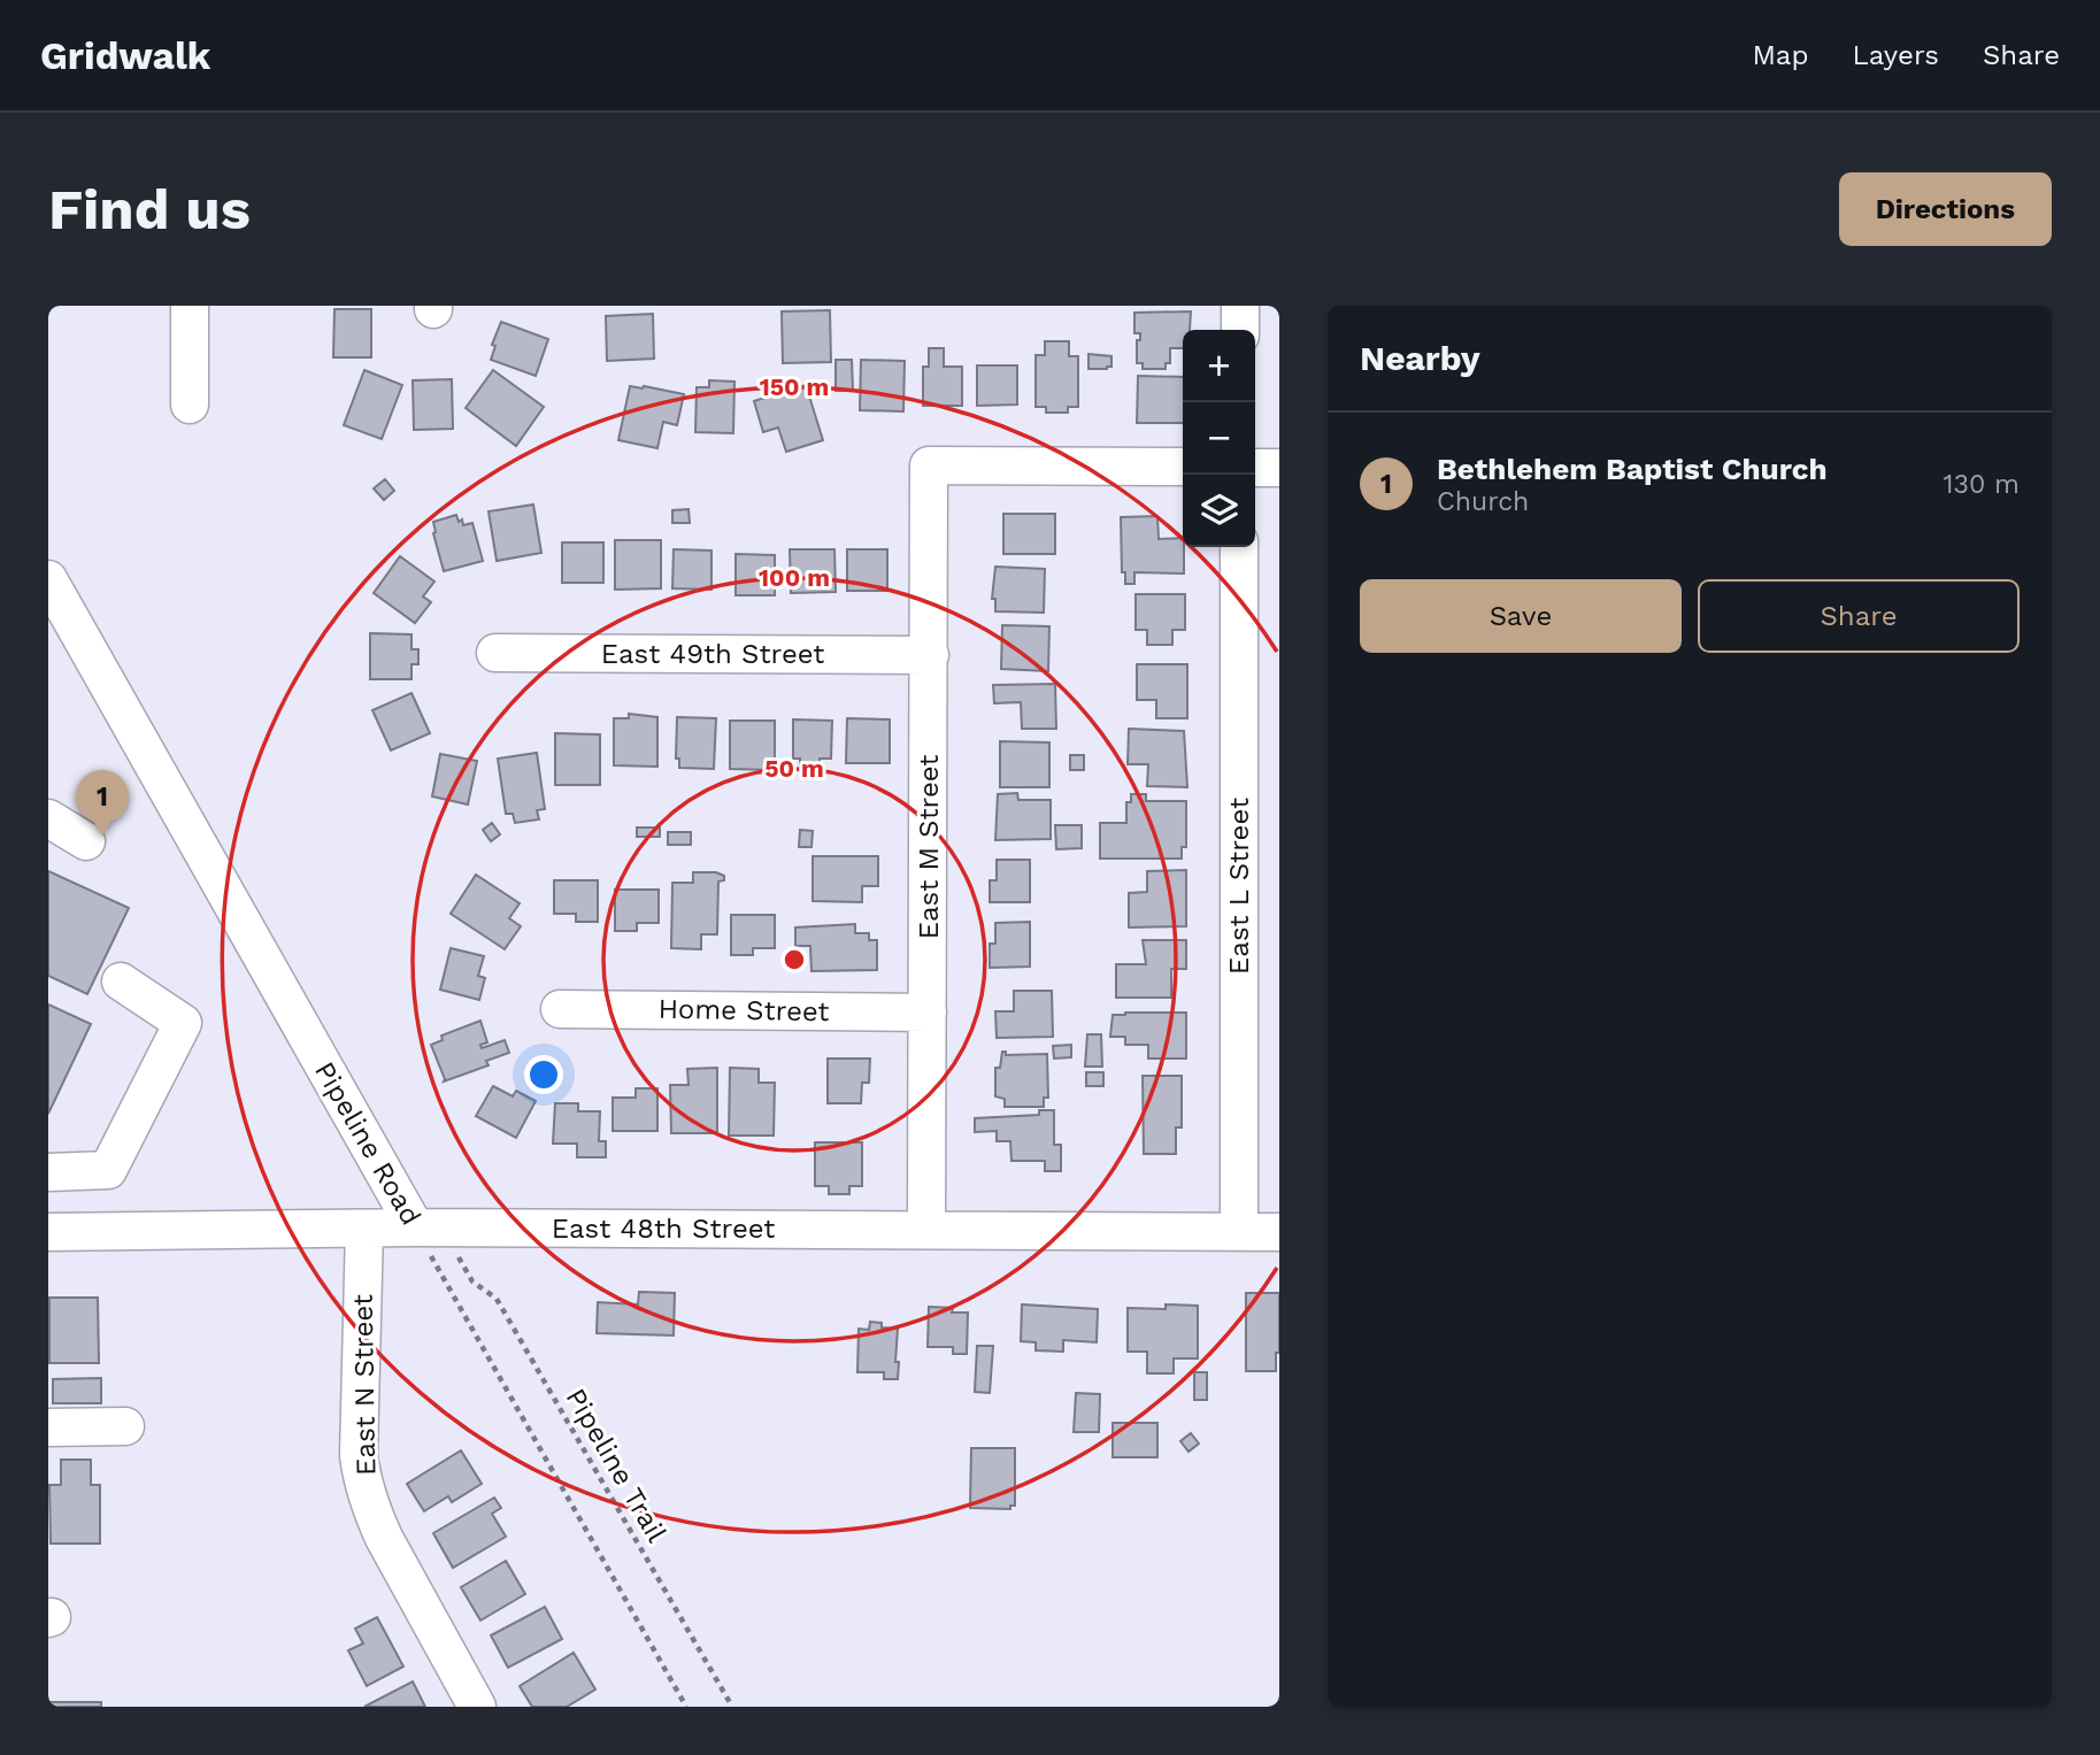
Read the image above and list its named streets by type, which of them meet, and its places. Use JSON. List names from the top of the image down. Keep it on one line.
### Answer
{"streets":{"street":["East 49th Street","East M Street","East L Street","Home Street","Pipeline Road","East 48th Street","East N Street"],"path":["Pipeline Trail"]},"crossings":[["East 49th Street","East M Street"],["East M Street","Home Street"],["East M Street","East 48th Street"],["East L Street","East 48th Street"],["Pipeline Road","East 48th Street"],["East 48th Street","East N Street"]],"page":{"header":"Gridwalk","nav":["Map","Layers","Share"],"buttons":["Directions",["Save","Share"]],"title":"Find us","heading":"Nearby","map_buttons":["+","−"],"list":[{"mark":"1","name":"Bethlehem Baptist Church","note":"Church","value":"130 m"}],"pins":"1"},"rings":["150 m","100 m","50 m"]}
